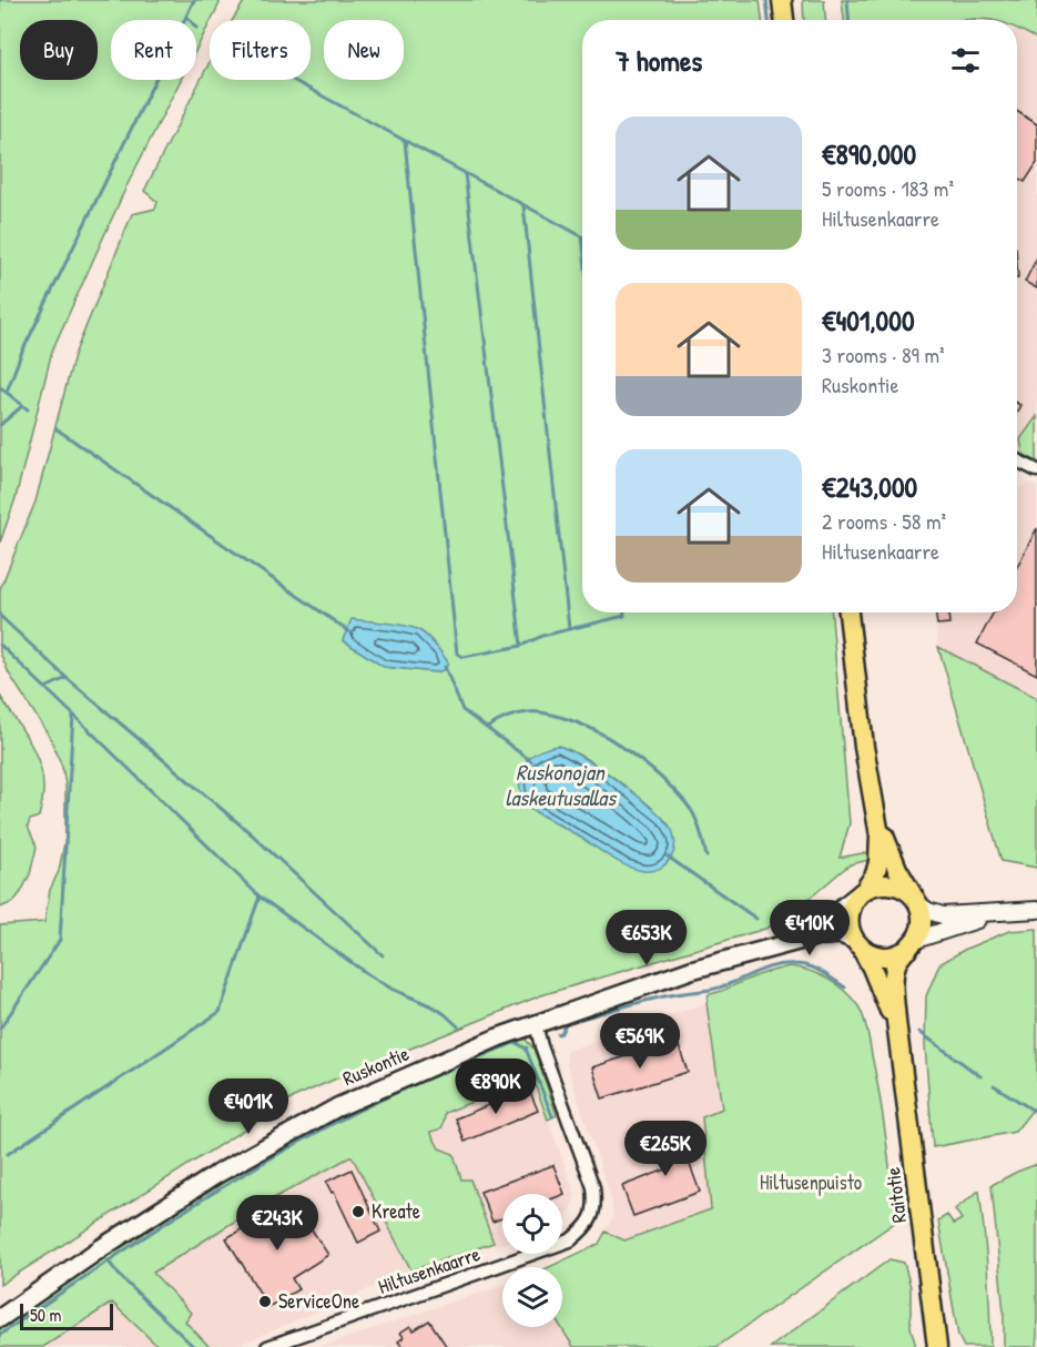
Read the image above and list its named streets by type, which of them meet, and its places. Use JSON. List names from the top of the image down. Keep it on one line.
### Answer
{"streets":{"main road":["Ruskontie","Raitotie"],"street":["Hiltusenkaarre"]},"crossings":[["Ruskontie","Raitotie"],["Ruskontie","Hiltusenkaarre"]],"water":["Ruskonojan laskeutusallas"],"parks":["Hiltusenpuisto"],"places":["Kreate","ServiceOne"],"scale_bar":"50 m","page":{"chip":["Buy","Rent","Filters","New"],"heading":"7 homes","list":[{"name":"€890,000","note":"5 rooms · 183 m² · Hiltusenkaarre"},{"name":"€401,000","note":"3 rooms · 89 m² · Ruskontie"},{"name":"€243,000","note":"2 rooms · 58 m² · Hiltusenkaarre"}],"price":["€410K","€653K","€569K","€890K","€401K","€265K","€243K"],"scale":"50 m"}}
